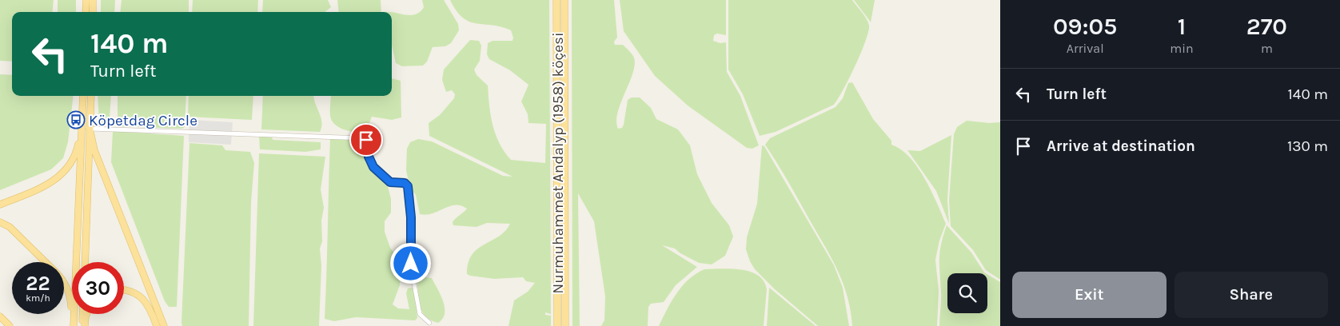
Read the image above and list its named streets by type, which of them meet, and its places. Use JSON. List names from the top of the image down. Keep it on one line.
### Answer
{"streets":{"main road":["Nurmuhammet Andalyp (1958) köçesi"]},"places":{"bus stop":["Köpetdag Circle"]},"page":{"eta":["09:05","Arrival","1","min","270","m"],"turn":["140 m","Turn left"],"list":[{"name":"Turn left","value":"140 m"},{"name":"Arrive at destination","value":"130 m"}],"speed":"22 km/h","limit":"30","buttons":["Exit","Share"]}}
